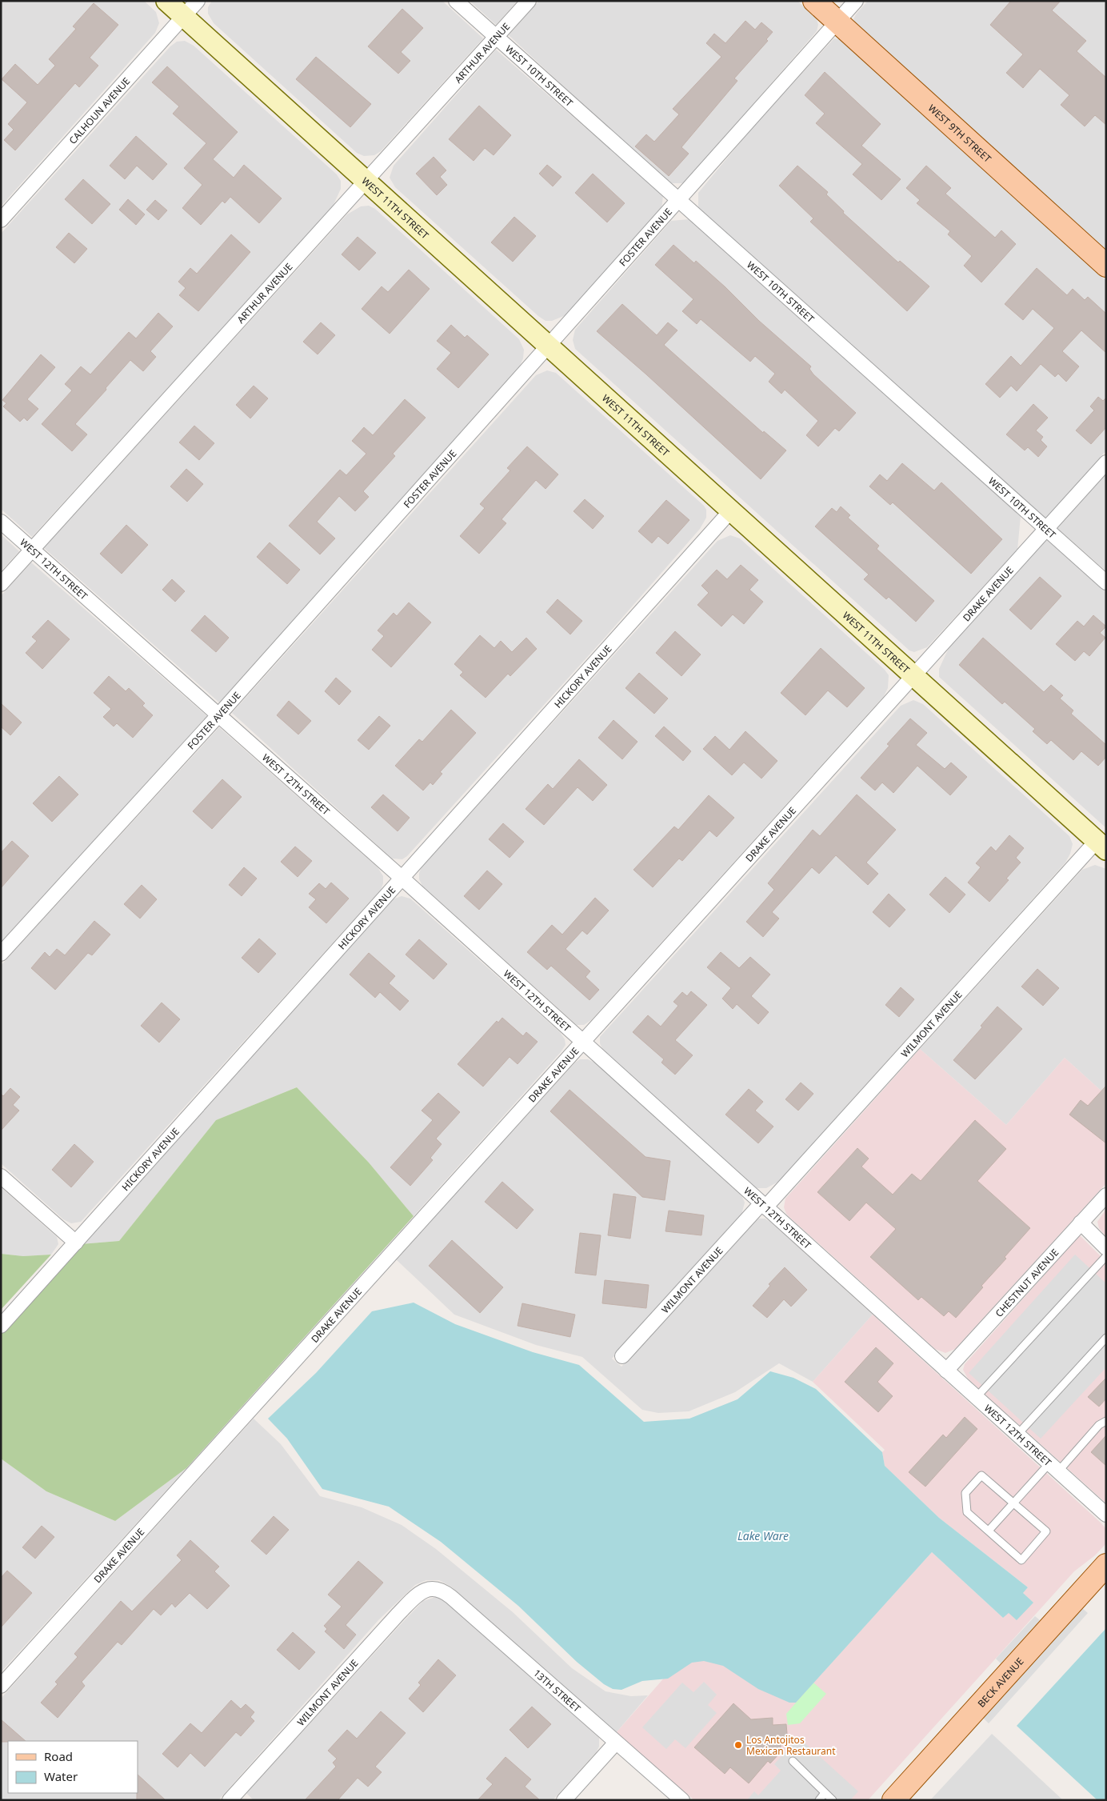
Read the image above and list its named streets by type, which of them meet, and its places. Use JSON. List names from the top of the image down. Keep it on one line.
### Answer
{"streets":{"main road":["WEST 9TH STREET","WEST 11TH STREET","BECK AVENUE"],"street":["ARTHUR AVENUE","WEST 10TH STREET","CALHOUN AVENUE","FOSTER AVENUE","WEST 12TH STREET","DRAKE AVENUE","HICKORY AVENUE","WILMONT AVENUE","CHESTNUT AVENUE","13TH STREET"]},"crossings":[["ARTHUR AVENUE","WEST 10TH STREET"],["ARTHUR AVENUE","WEST 11TH STREET"],["ARTHUR AVENUE","WEST 12TH STREET"],["WEST 10TH STREET","FOSTER AVENUE"],["WEST 10TH STREET","DRAKE AVENUE"],["CALHOUN AVENUE","WEST 11TH STREET"],["WEST 9TH STREET","FOSTER AVENUE"],["WEST 11TH STREET","FOSTER AVENUE"],["WEST 11TH STREET","DRAKE AVENUE"],["WEST 11TH STREET","HICKORY AVENUE"],["WEST 11TH STREET","WILMONT AVENUE"],["FOSTER AVENUE","WEST 12TH STREET"],["WEST 12TH STREET","DRAKE AVENUE"],["WEST 12TH STREET","HICKORY AVENUE"],["WEST 12TH STREET","WILMONT AVENUE"],["WEST 12TH STREET","CHESTNUT AVENUE"],["WILMONT AVENUE","13TH STREET"]],"water":["Lake Ware"],"places":["Los Antojitos Mexican Restaurant"],"legend":["Road","Water"]}
